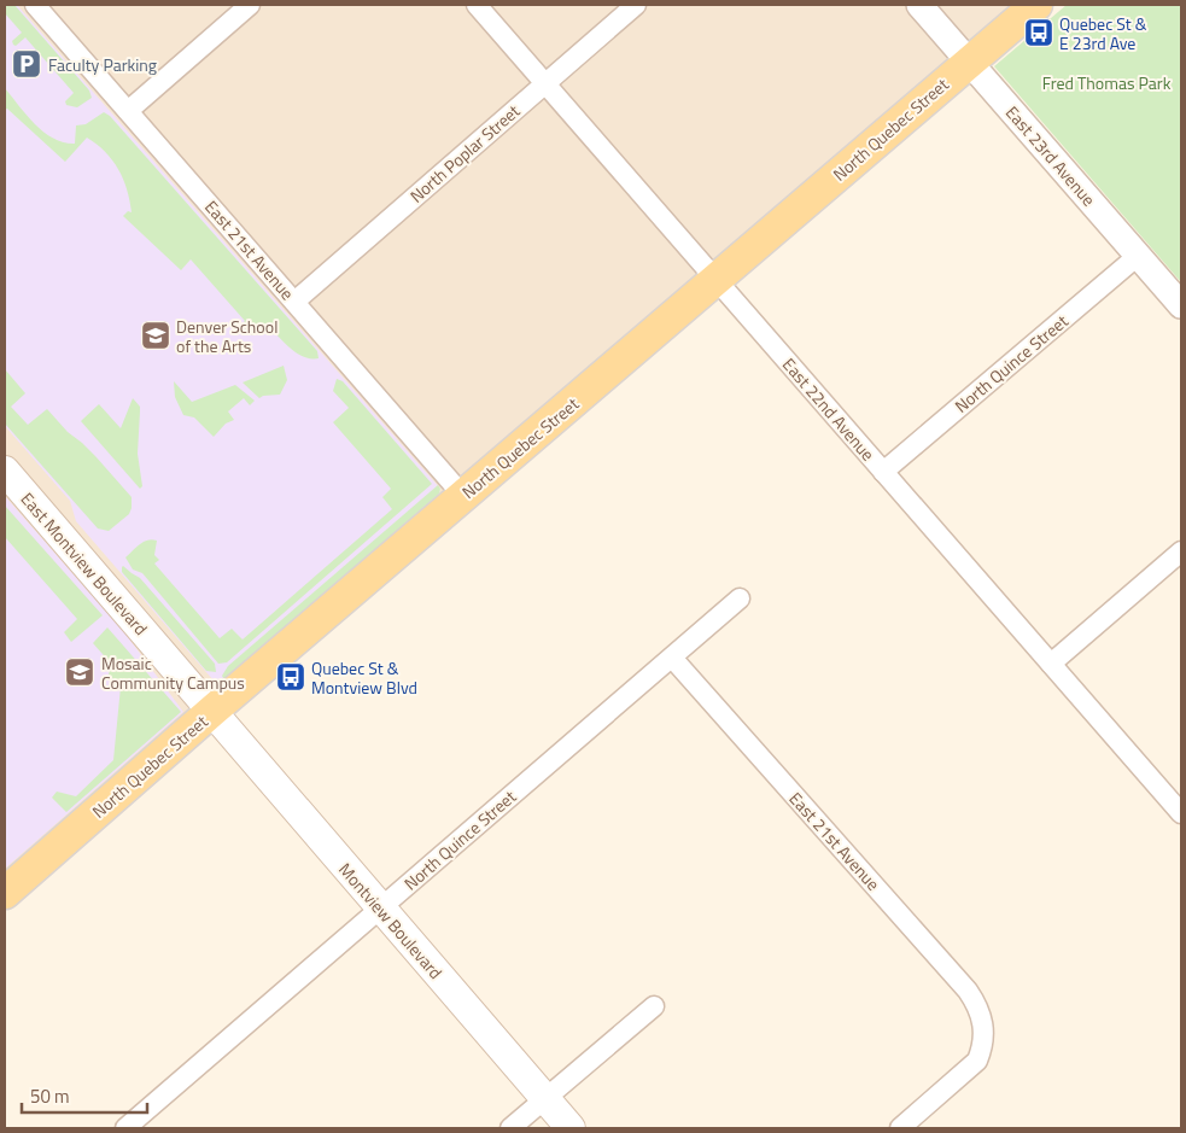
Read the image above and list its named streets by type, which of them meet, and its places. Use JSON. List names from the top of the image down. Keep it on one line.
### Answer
{"streets":{"main road":["North Quebec Street","East Montview Boulevard","Montview Boulevard"],"street":["North Poplar Street","East 23rd Avenue","East 21st Avenue","North Quince Street","East 22nd Avenue"]},"crossings":[["North Quebec Street","East 23rd Avenue"],["North Quebec Street","East 21st Avenue"],["North Quebec Street","East 22nd Avenue"],["North Quebec Street","East Montview Boulevard"],["North Quebec Street","Montview Boulevard"],["North Poplar Street","East 21st Avenue"],["North Poplar Street","East 22nd Avenue"],["East 23rd Avenue","North Quince Street"],["East 21st Avenue","North Quince Street"],["North Quince Street","East 22nd Avenue"],["North Quince Street","Montview Boulevard"],["East Montview Boulevard","Montview Boulevard"]],"parks":["Fred Thomas Park"],"places":{"bus stop":["Quebec St & E 23rd Ave","Quebec St & Montview Blvd"],"parking":["Faculty Parking"],"school or university":["Denver School of the Arts","Mosaic Community Campus"]},"scale_bar":"50 m"}
